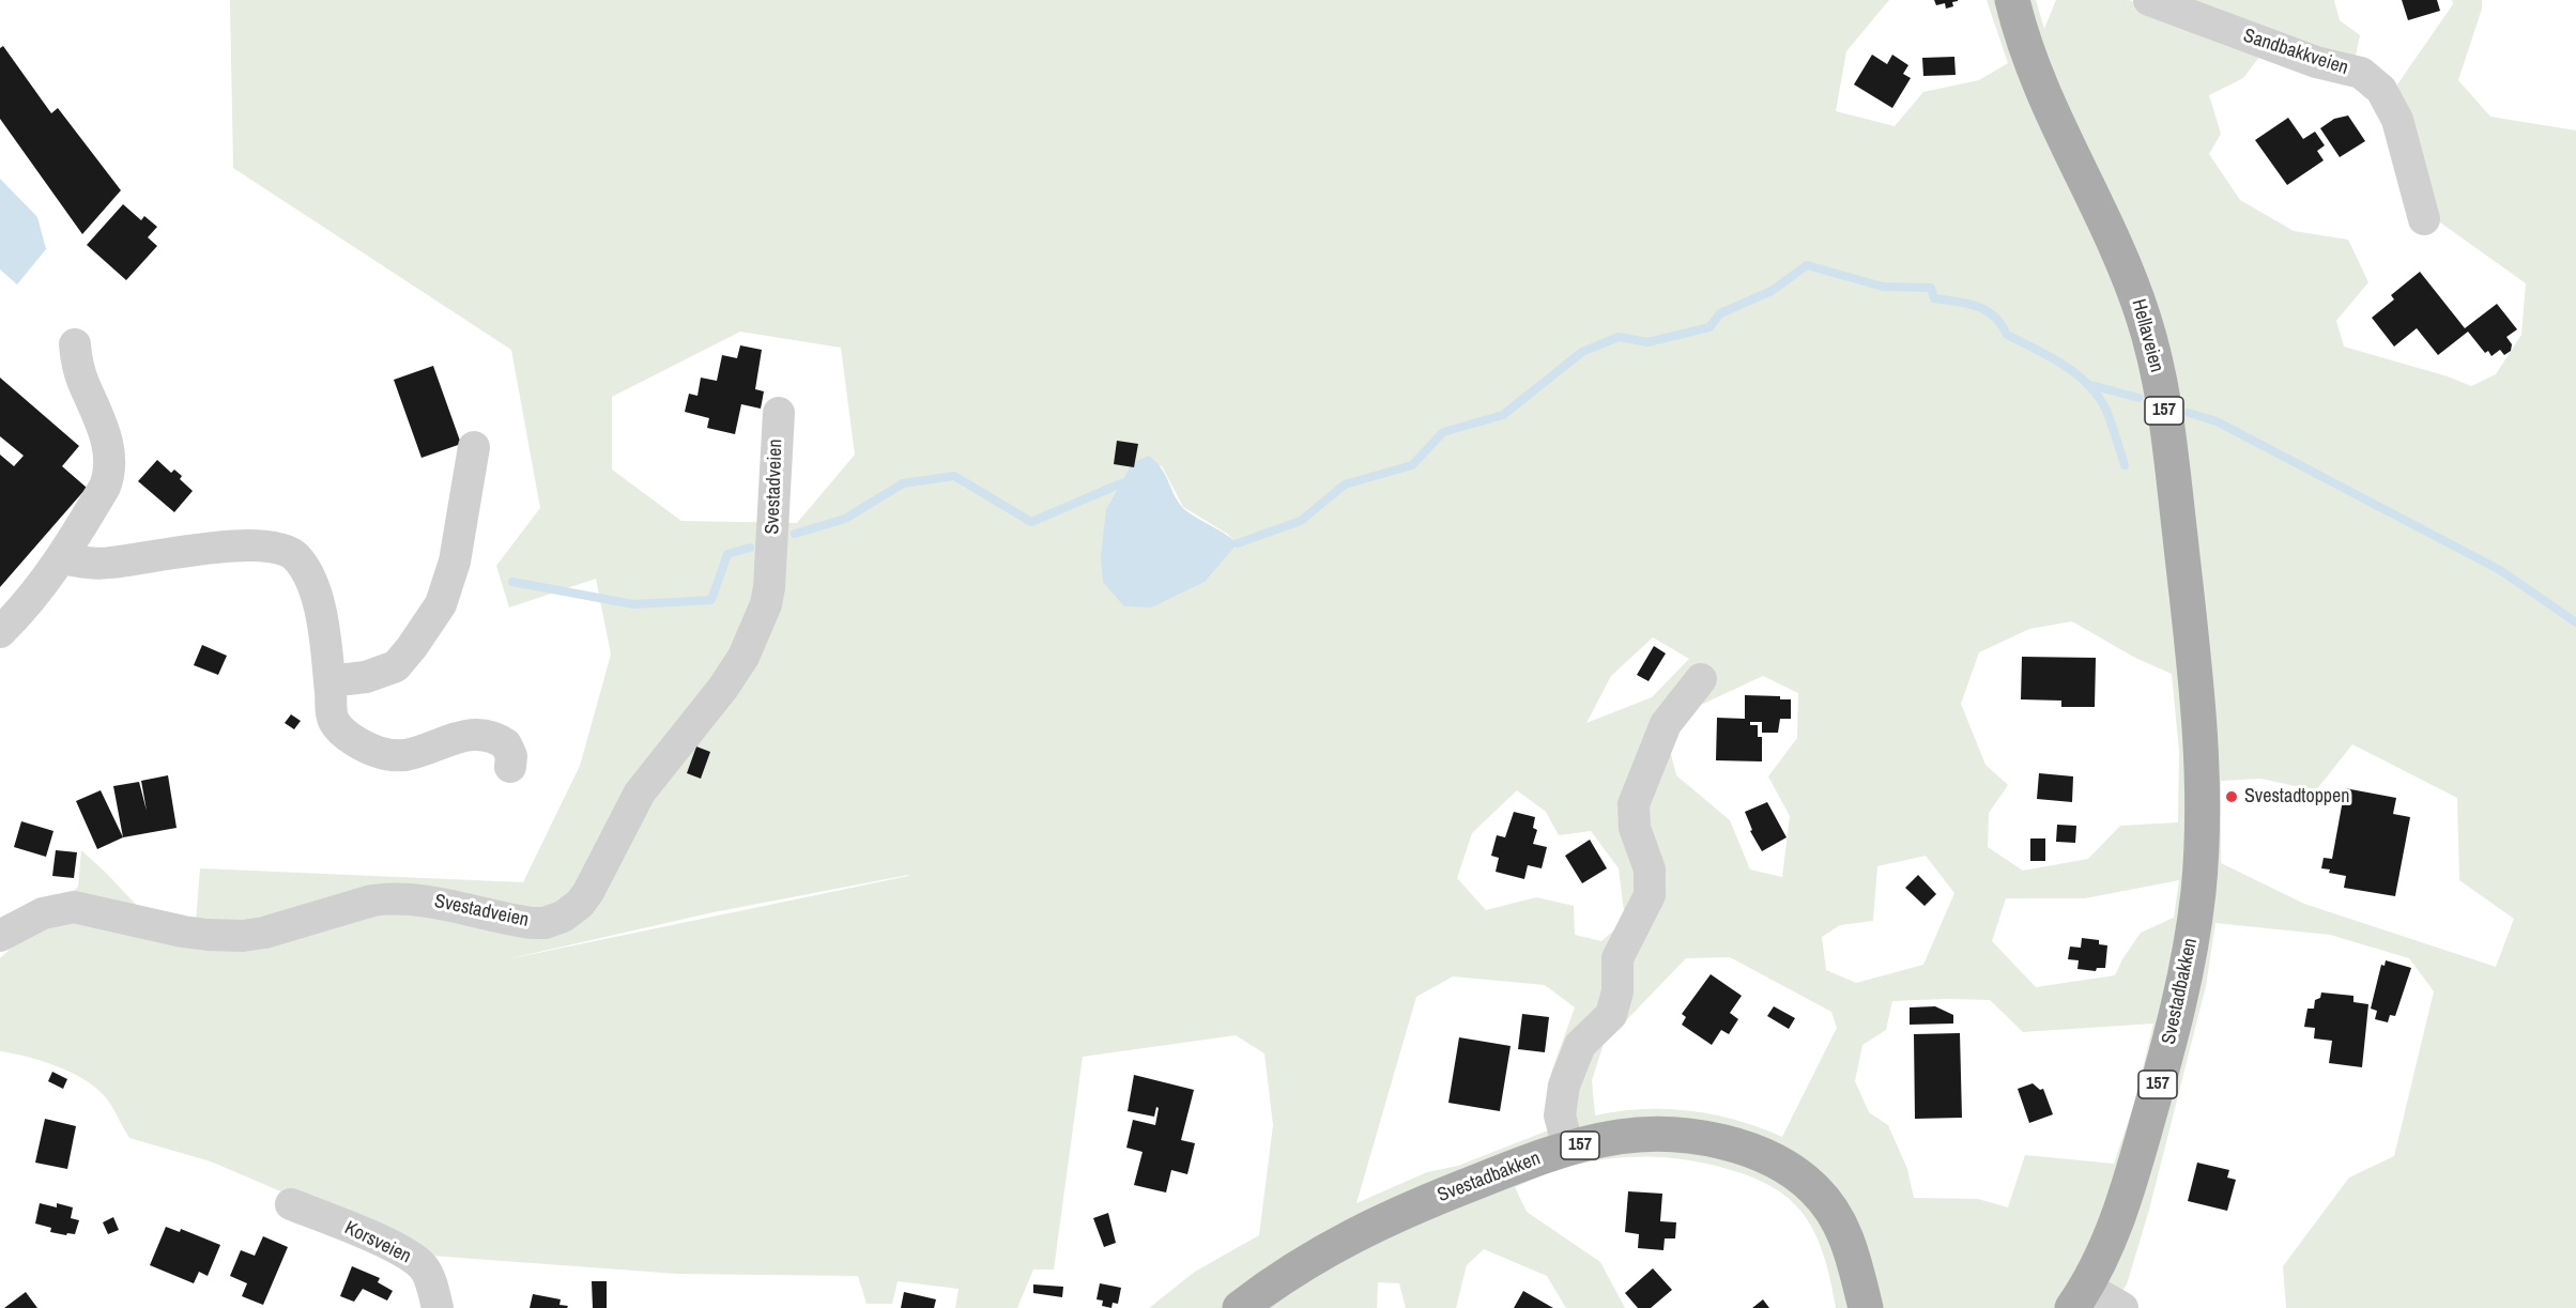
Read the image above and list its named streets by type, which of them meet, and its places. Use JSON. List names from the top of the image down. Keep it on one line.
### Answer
{"streets":{"main road":["Hellaveien","157","Svestadbakken"],"street":["Sandbakkveien","Svestadveien","Korsveien"]},"crossings":[["Hellaveien","Svestadbakken"]],"places":["Svestadtoppen"]}
